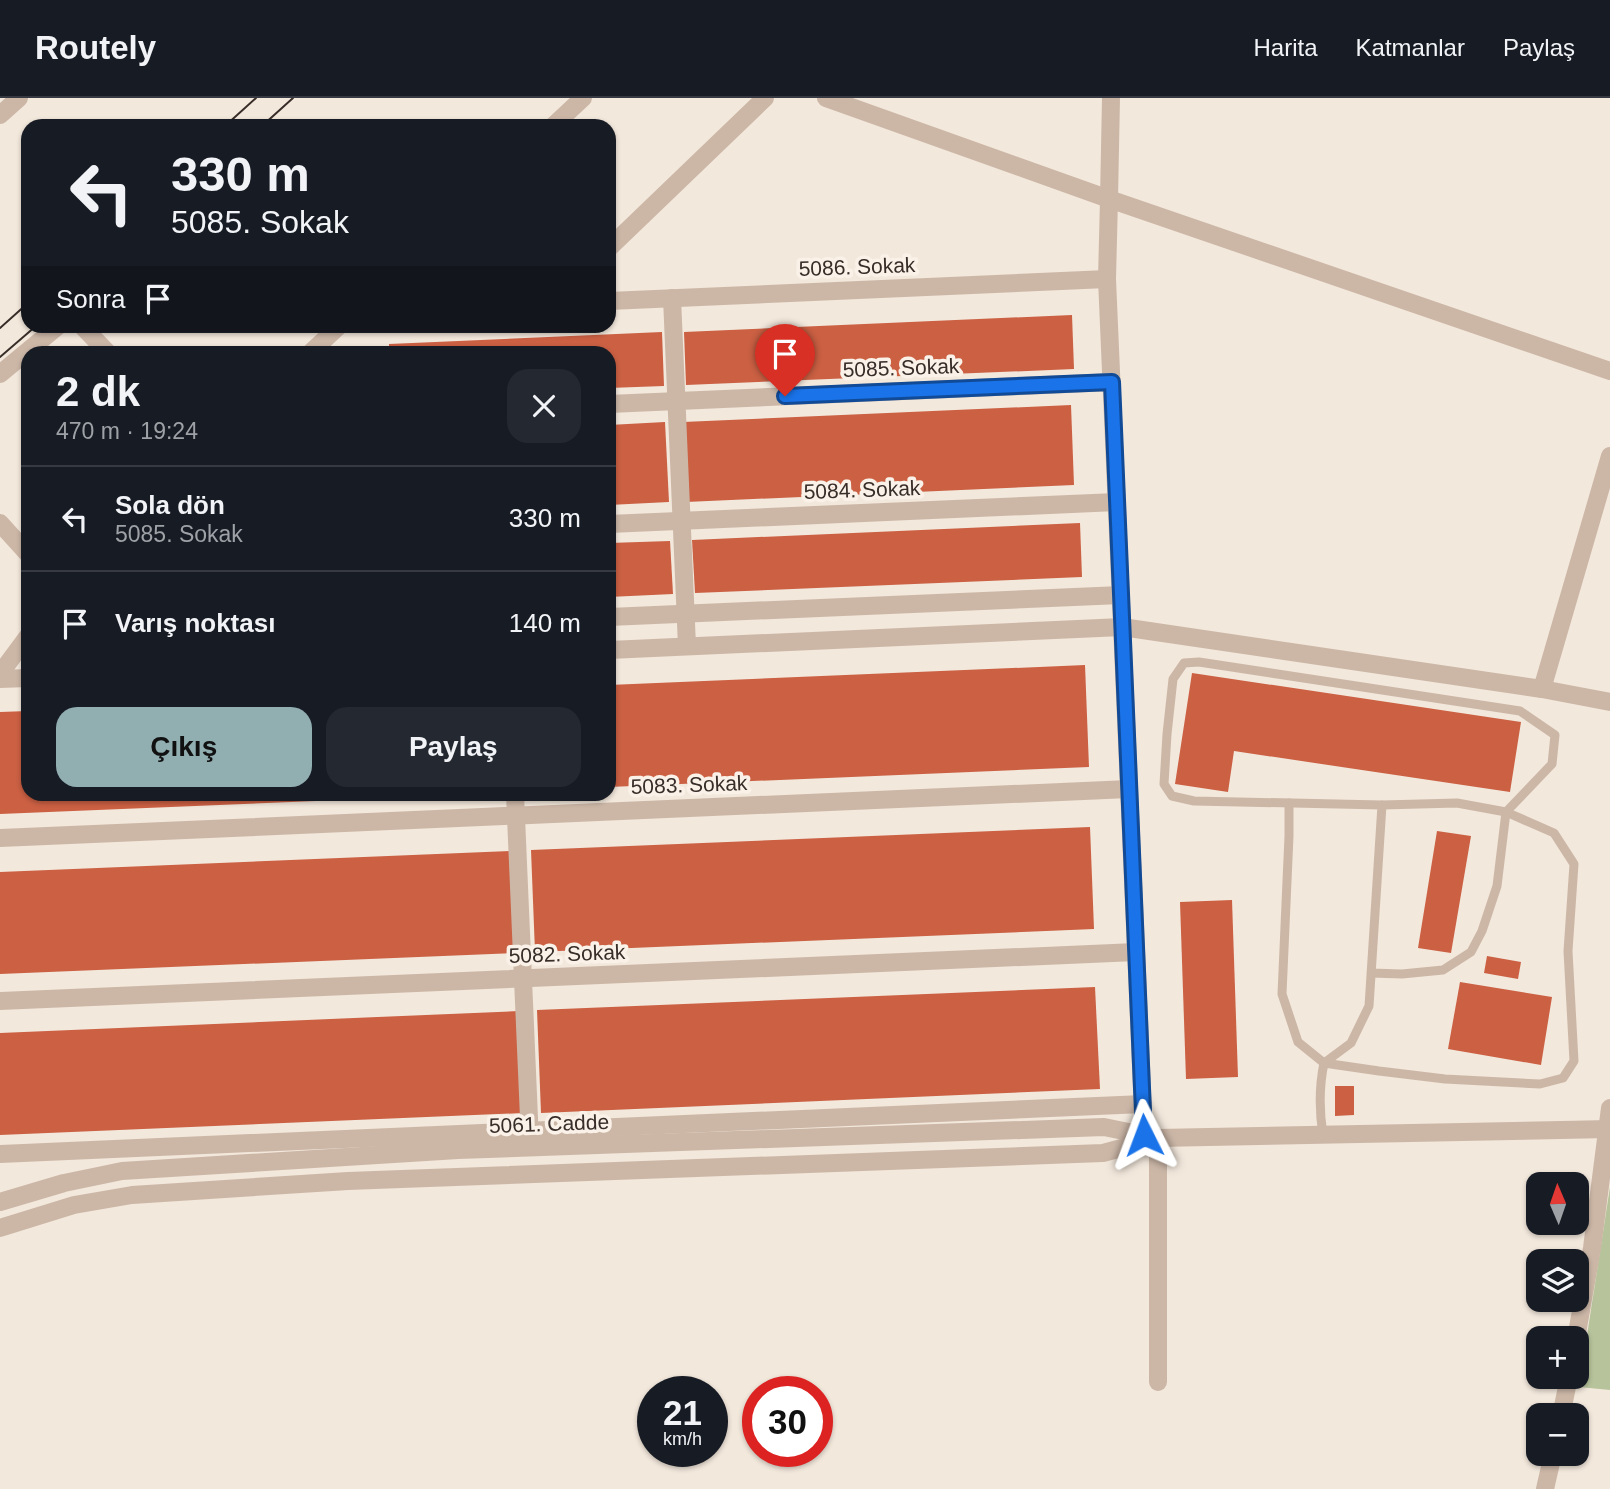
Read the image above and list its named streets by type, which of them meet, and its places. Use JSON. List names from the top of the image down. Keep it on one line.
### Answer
{"streets":{"street":["5086. Sokak","5085. Sokak","5084. Sokak","5083. Sokak","5082. Sokak","5061. Cadde"]},"north":"top","page":{"header":"Routely","nav":["Harita","Katmanlar","Paylaş"],"turn":["330 m","5085. Sokak"],"then":"Sonra","heading":["2 dk","470 m · 19:24"],"list":[{"name":"Sola dön","note":"5085. Sokak","value":"330 m"},{"name":"Varış noktası","value":"140 m"}],"buttons":["Çıkış","Paylaş"],"map_buttons":["+","−"],"speed":"21 km/h","limit":"30"}}
